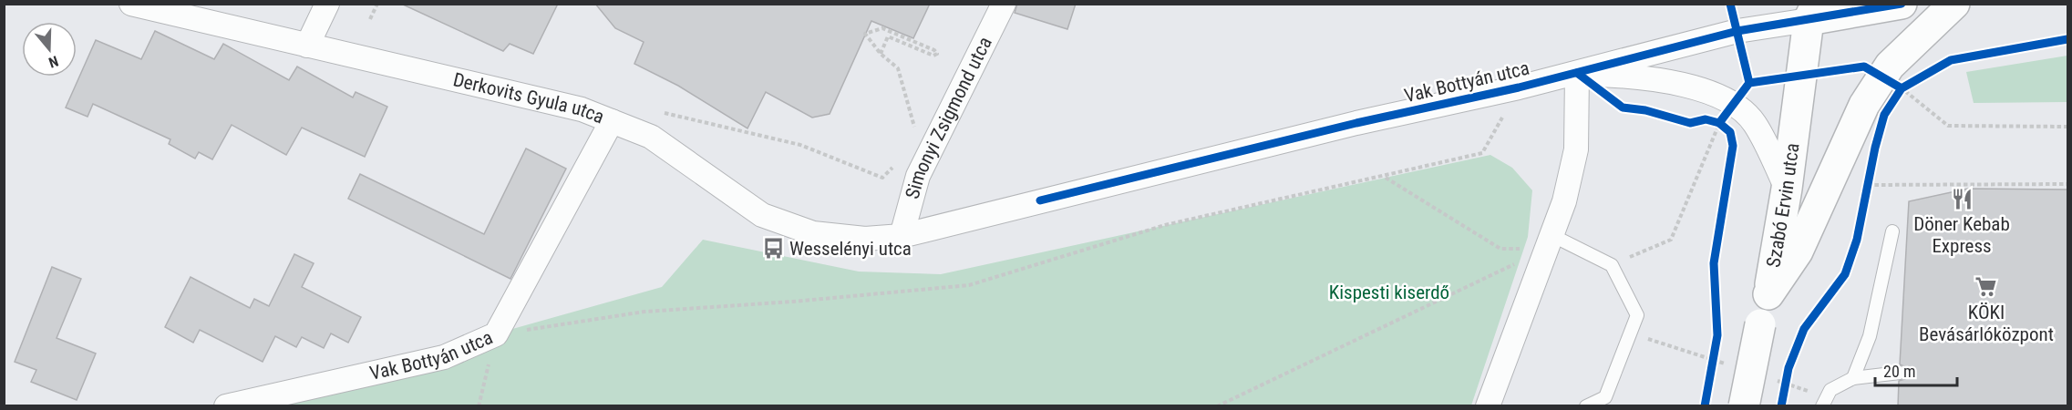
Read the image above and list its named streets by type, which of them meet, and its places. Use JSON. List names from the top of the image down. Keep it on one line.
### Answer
{"streets":{"main road":["Vak Bottyán utca","Szabó Ervin utca"],"street":["Derkovits Gyula utca","Simonyi Zsigmond utca"]},"crossings":[["Vak Bottyán utca","Derkovits Gyula utca"],["Vak Bottyán utca","Simonyi Zsigmond utca"],["Vak Bottyán utca","Szabó Ervin utca"],["Derkovits Gyula utca","Simonyi Zsigmond utca"]],"parks":["Kispesti kiserdő"],"places":{"restaurant":["Döner Kebab Express"],"bus stop":["Wesselényi utca"],"supermarket":["KÖKI Bevásárlóközpont"]},"scale_bar":"20 m","north":"bottom"}
